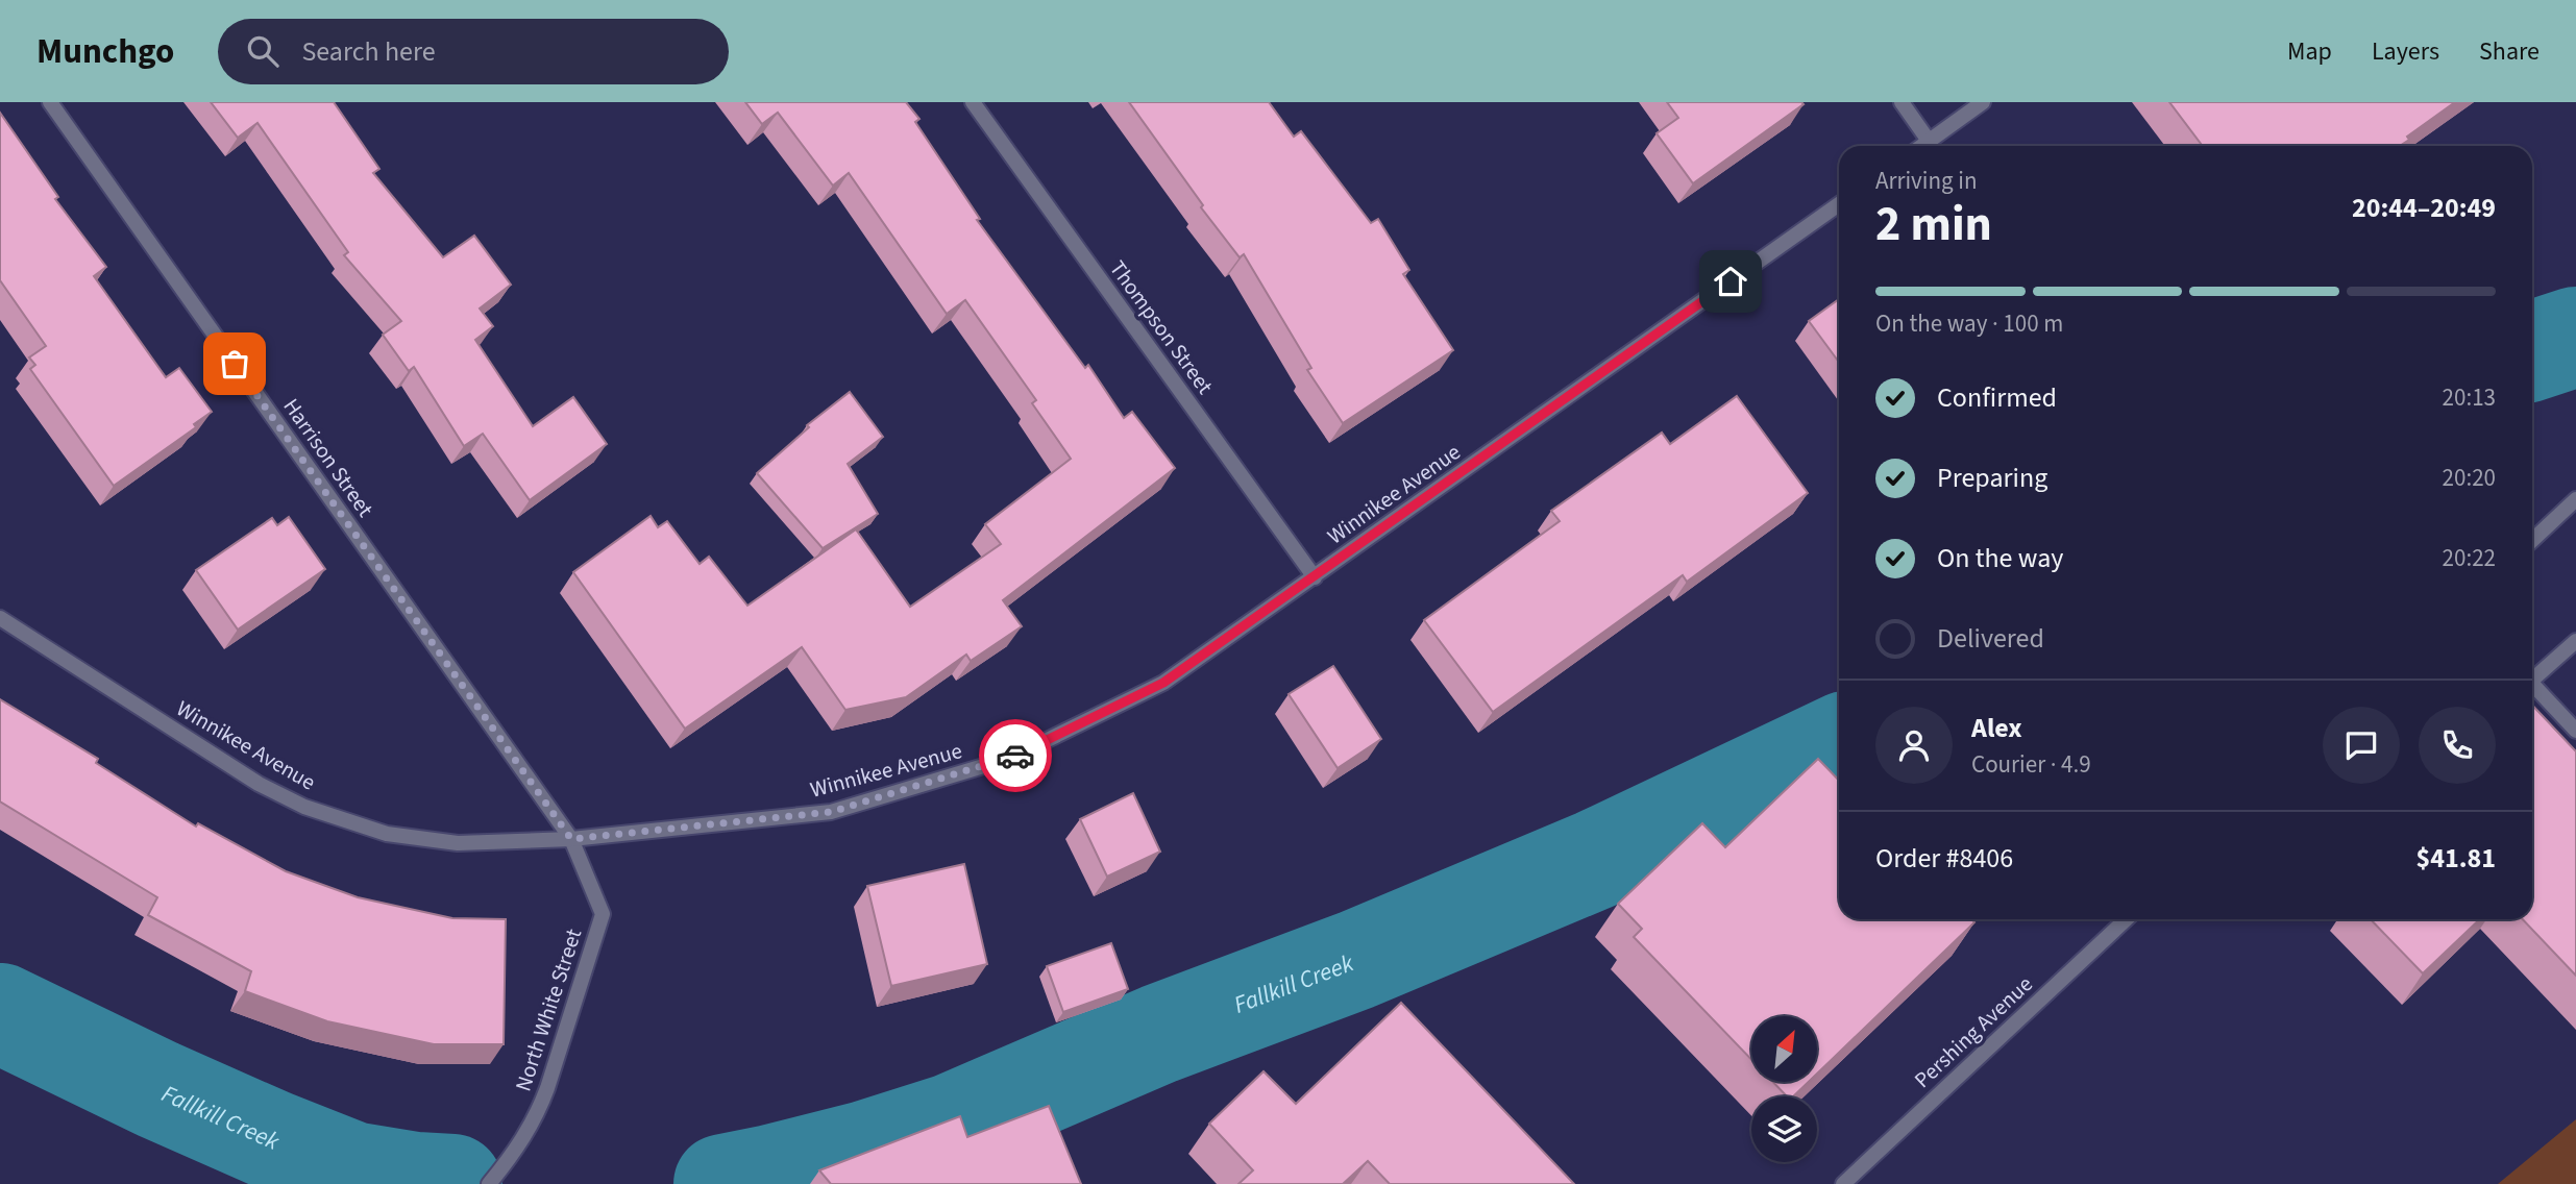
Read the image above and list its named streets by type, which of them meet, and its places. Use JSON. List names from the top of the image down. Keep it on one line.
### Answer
{"streets":{"street":["Thompson Street","Harrison Street","Winnikee Avenue","North White Street","Pershing Avenue"]},"crossings":[["Thompson Street","Winnikee Avenue"],["Harrison Street","Winnikee Avenue"],["Harrison Street","North White Street"],["Winnikee Avenue","North White Street"]],"water":["Fallkill Creek"],"north":"top right","page":{"header":"Munchgo","search":"Search here","nav":["Map","Layers","Share"],"heading":["2 min","Arriving in","20:44–20:49"],"panel":["Alex","Courier · 4.9","Order #8406","$41.81"],"bar":"On the way · 100 m","list":[["Confirmed","20:13"],["Preparing","20:20"],["On the way","20:22"],"Delivered"]}}
